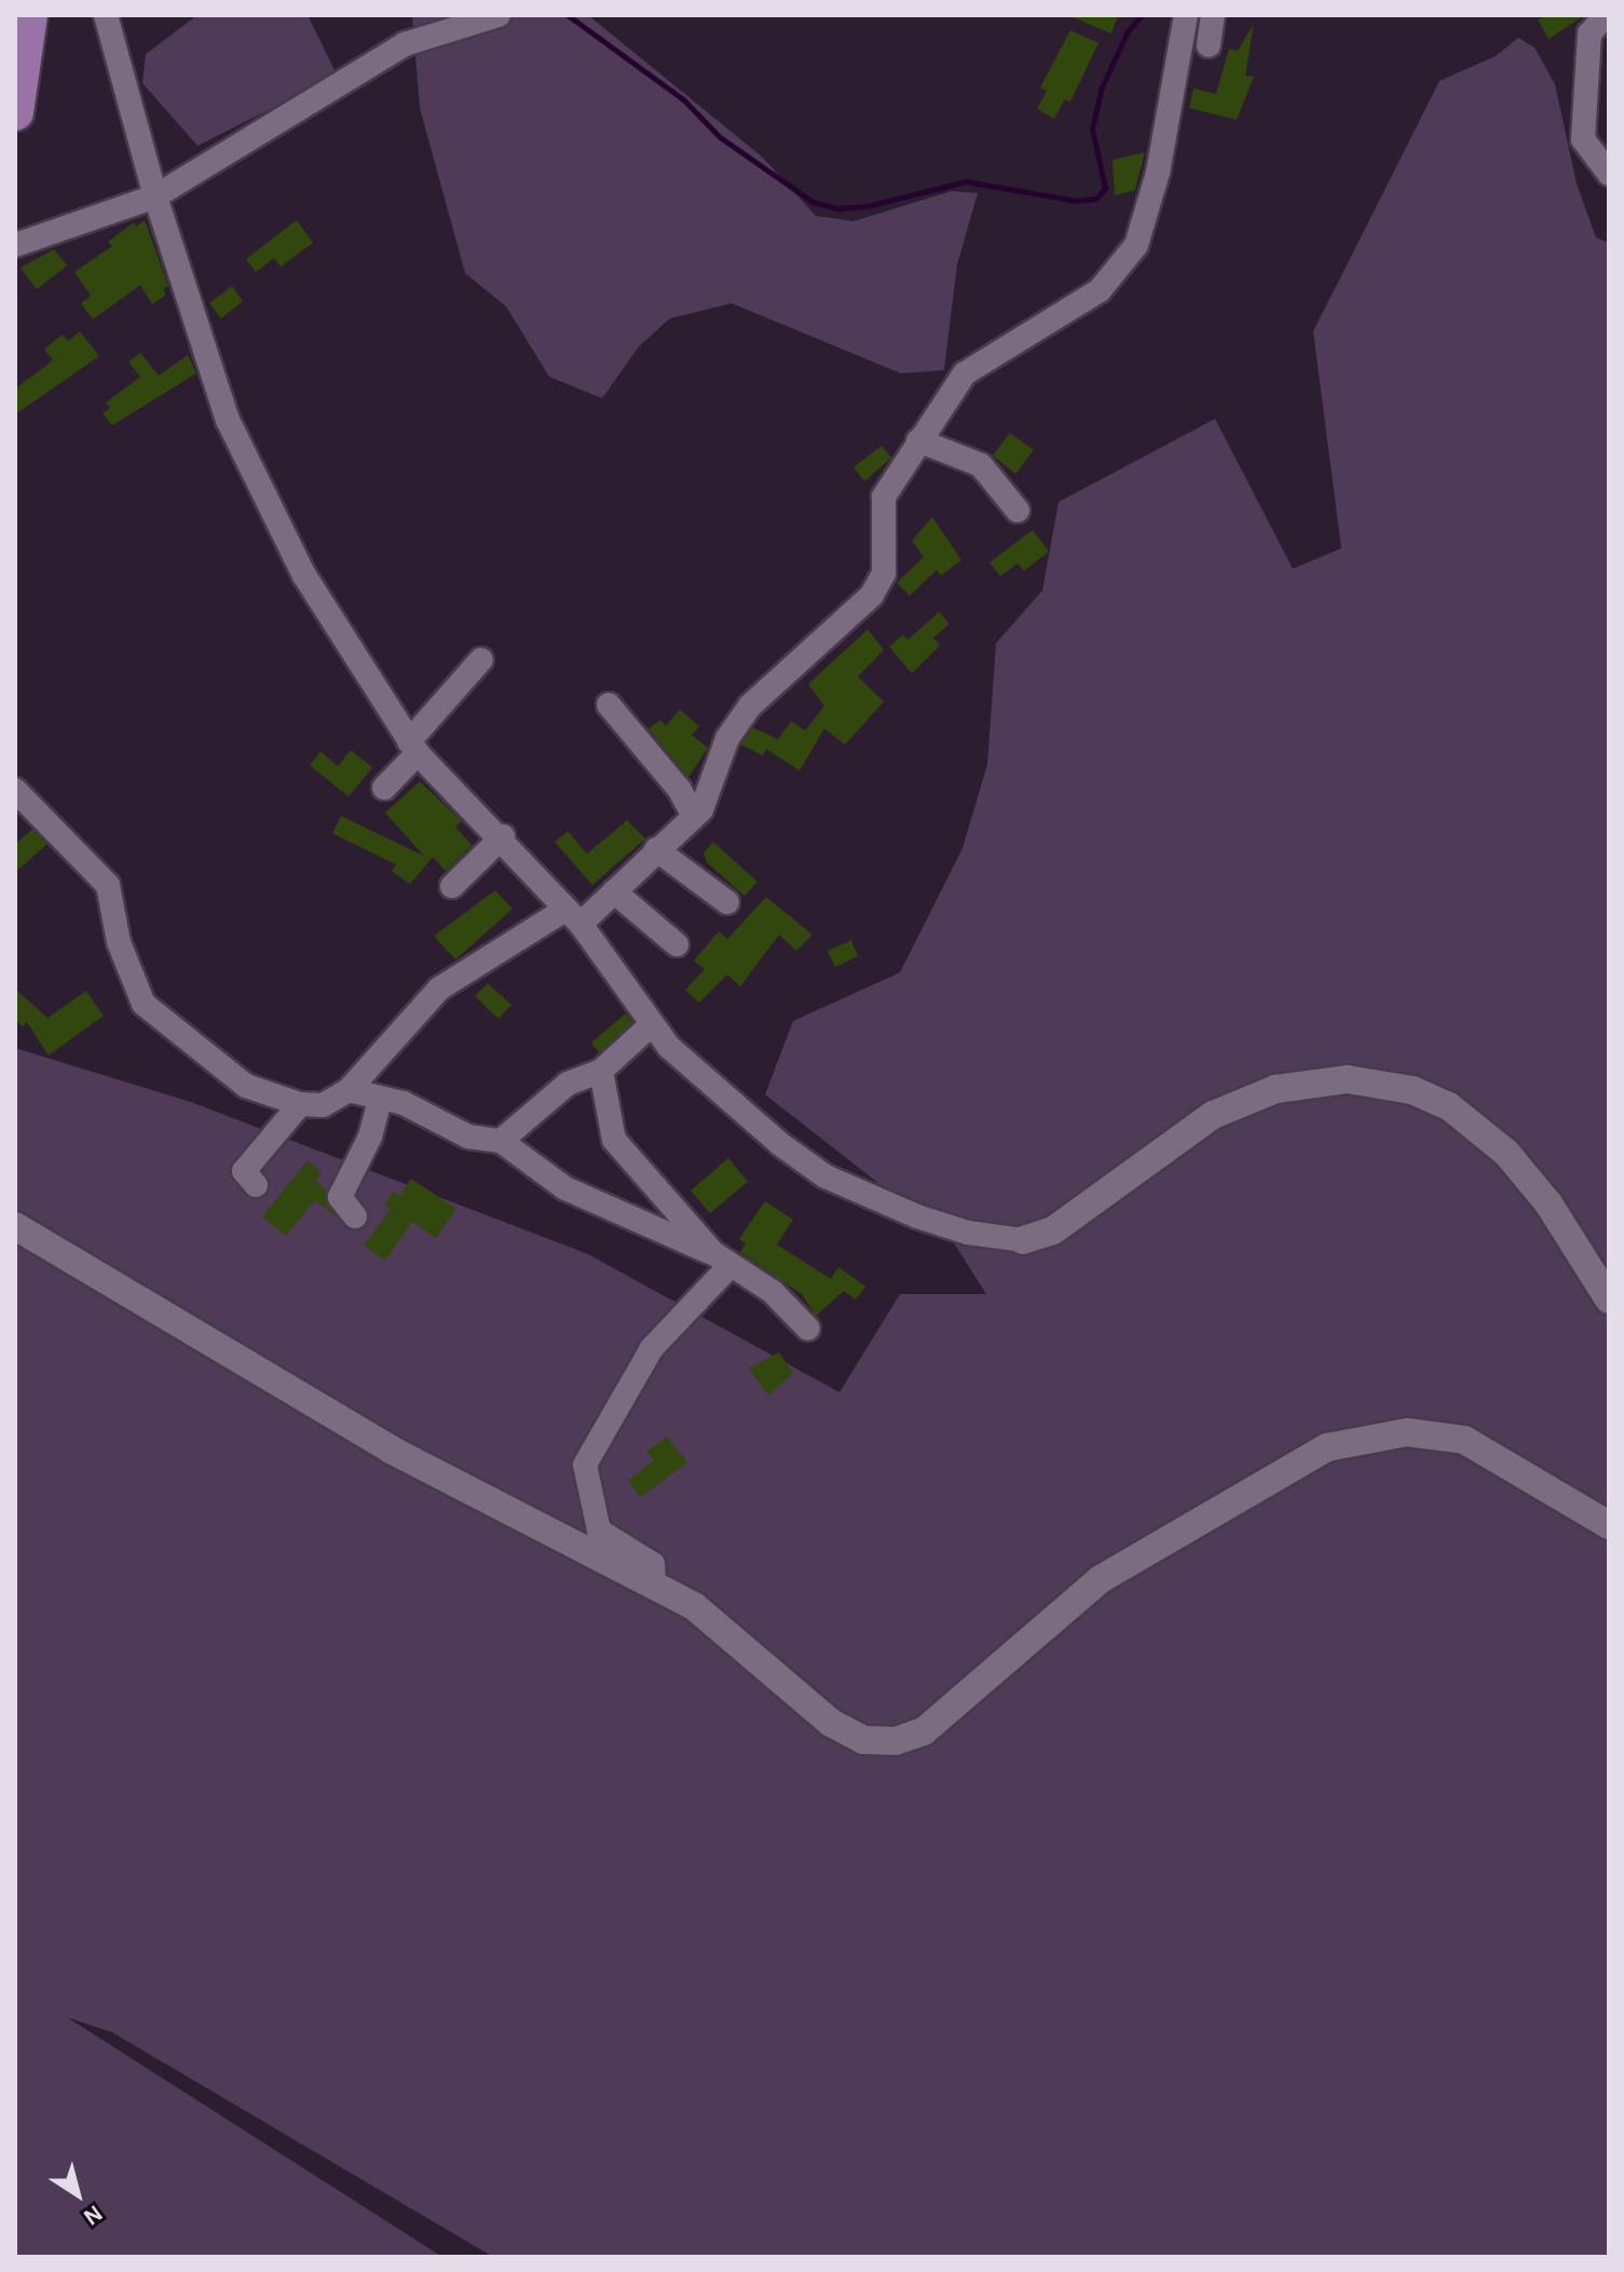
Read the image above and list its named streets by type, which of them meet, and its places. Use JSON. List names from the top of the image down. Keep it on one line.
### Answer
{"north":"bottom right"}
